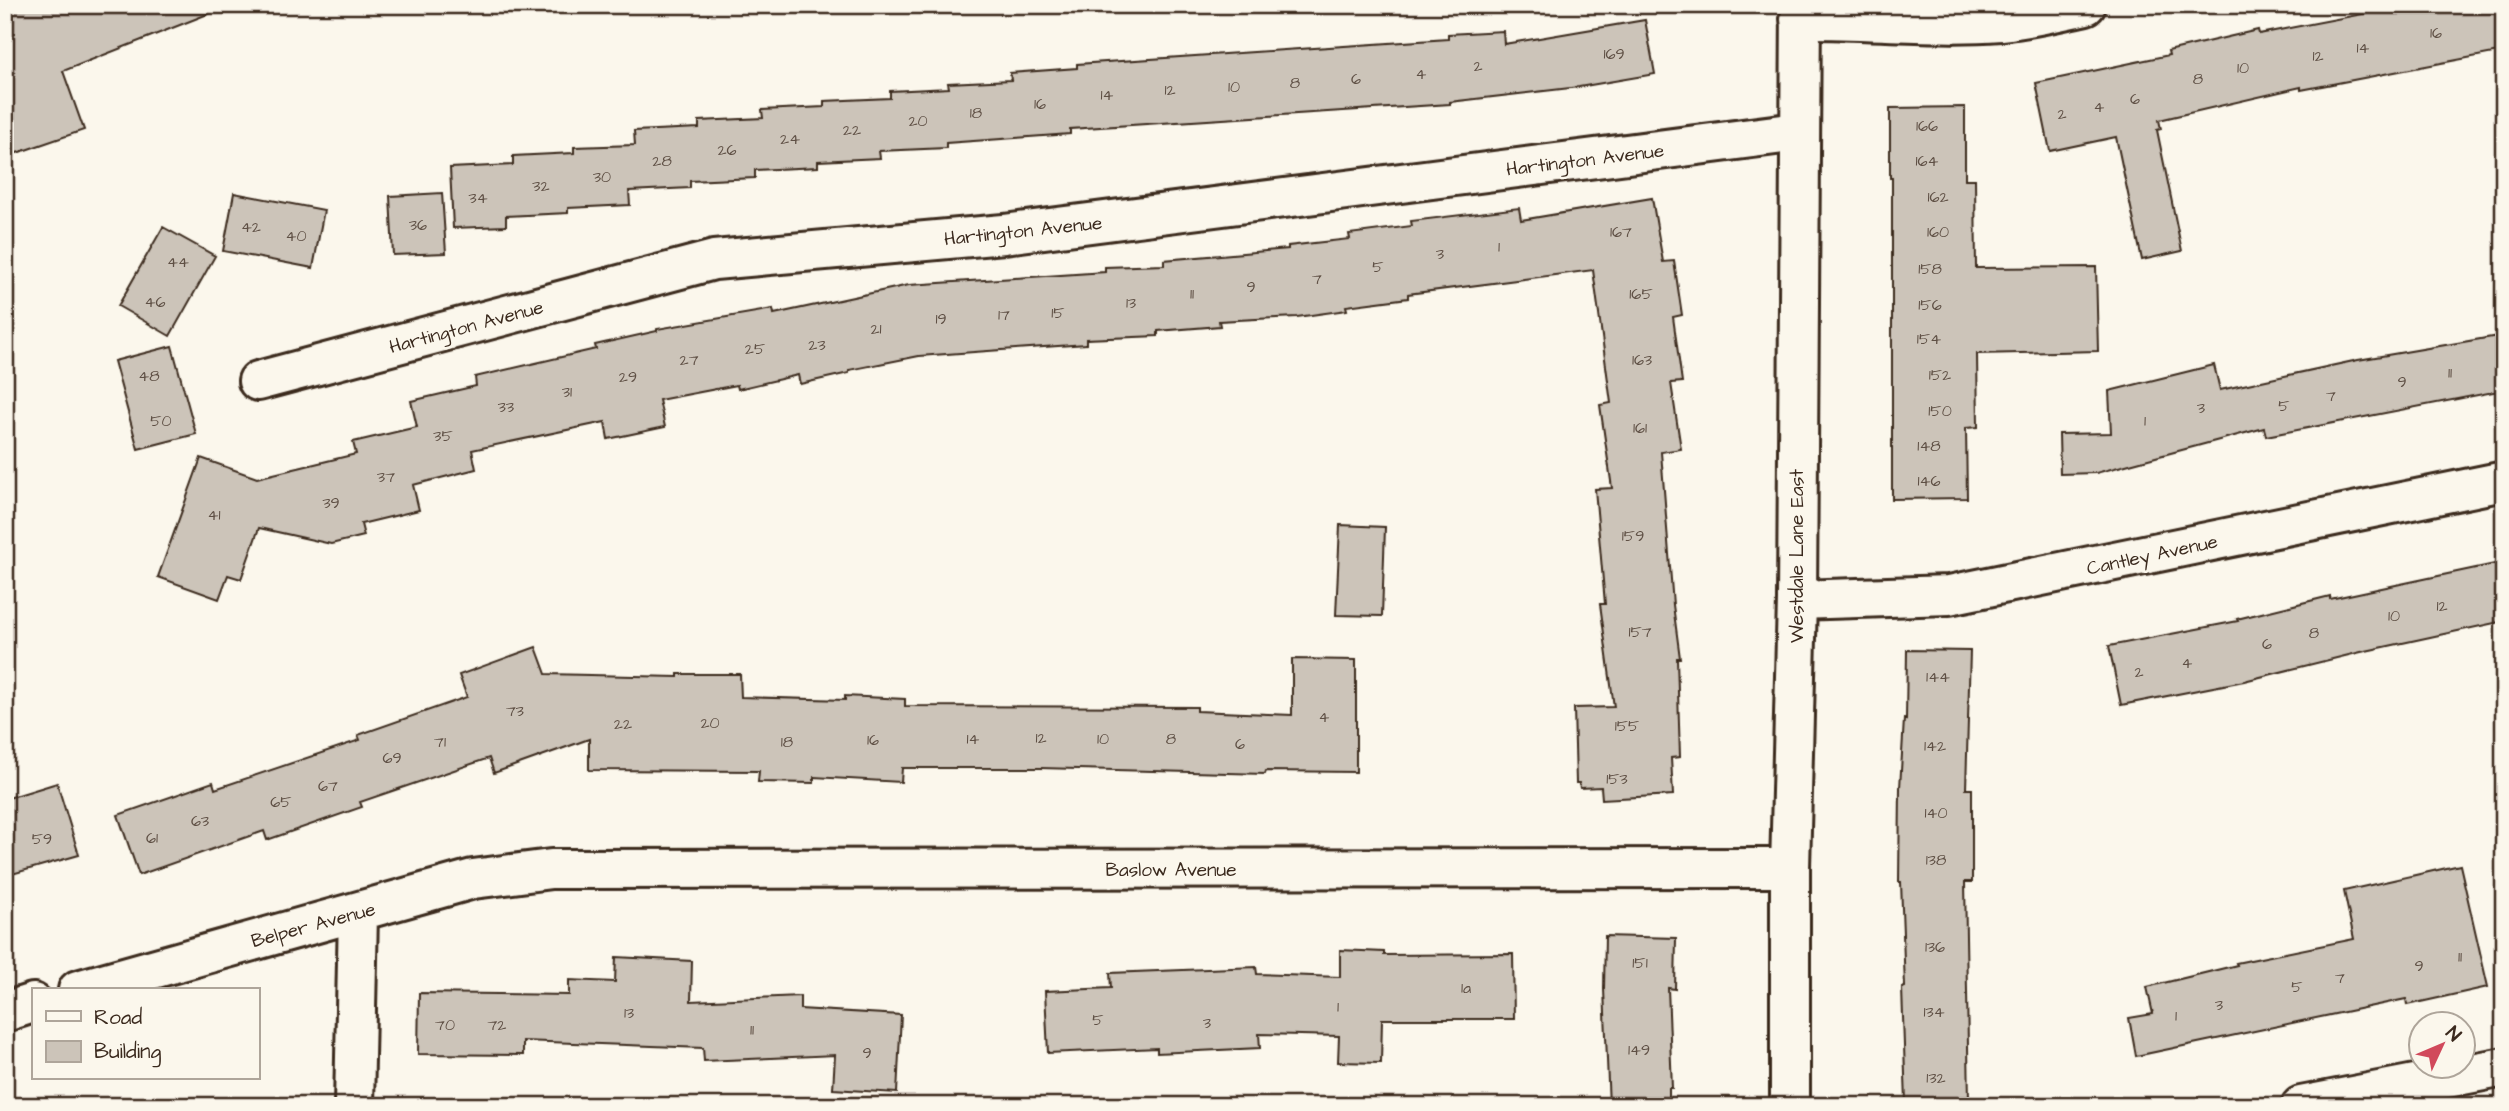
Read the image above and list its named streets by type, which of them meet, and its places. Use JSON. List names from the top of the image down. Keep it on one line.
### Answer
{"streets":{"street":["Hartington Avenue","Cantley Avenue","Westdale Lane East","Baslow Avenue","Belper Avenue"]},"crossings":[["Hartington Avenue","Westdale Lane East"],["Cantley Avenue","Westdale Lane East"],["Westdale Lane East","Baslow Avenue"],["Baslow Avenue","Belper Avenue"]],"house_numbers":["16","14","169","12","2","10","4","6","8","8","10","12","14","6","16","4","18","2","20","166","22","24","26","28","164","30","32","162","34","36","42","167","160","40","1","3","44","5","158","7","9","11","165","46","13","156","15","17","19","21","154","23","25","27","163","11","152","48","29","9","31","7","5","33","3","150","50","1","161","35","148","37","146","39","41","159","12","10","157","8","6","4","2","144","73","4","20","22","155","12","14","10","8","16","71","18","6","142","69","153","67","65","140","63","61","59","138","136","11","151","9","7","5","1a","3","1","134","13","1","5","3","70","72","11","149","9","132"],"legend":["Road","Building"],"north":"top right"}
